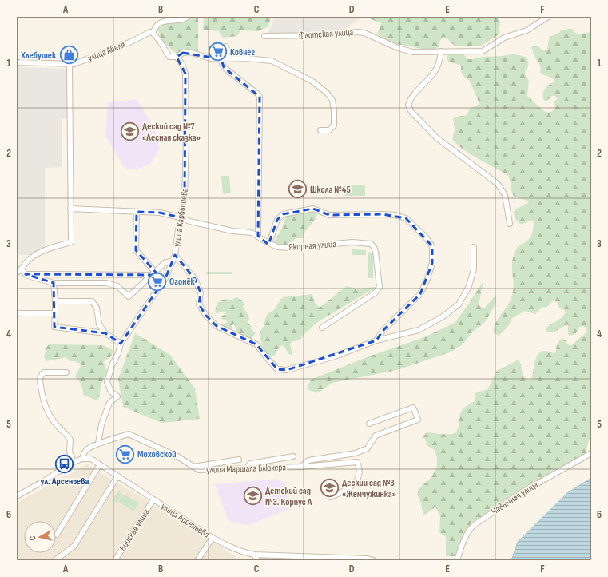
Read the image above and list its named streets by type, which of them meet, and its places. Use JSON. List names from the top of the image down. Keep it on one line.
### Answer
{"streets":{"street":["Флотская улица","улица Абеля","улица Карбышева","Якорная улица","улица Маршала Блюхера","Чавычная улица","улица Арсеньева","Бийская улица"]},"crossings":[["улица Карбышева","Якорная улица"],["улица Карбышева","улица Маршала Блюхера"],["улица Маршала Блюхера","улица Арсеньева"],["улица Арсеньева","Бийская улица"]],"places":{"supermarket":["Ковчег","Огонёк","Моховской"],"shop":["Хлебушек"],"school or university":["Деский сад №7 «Лесная сказка»","Школа №45","Деский сад №3 «Жемчужинка»","Детский сад №3. Корпус А"],"bus stop":["ул. Арсеньева"]},"north":"left","grid":{"columns":["A","B","C","D","E","F"],"rows":["1","2","3","4","5","6"]}}
